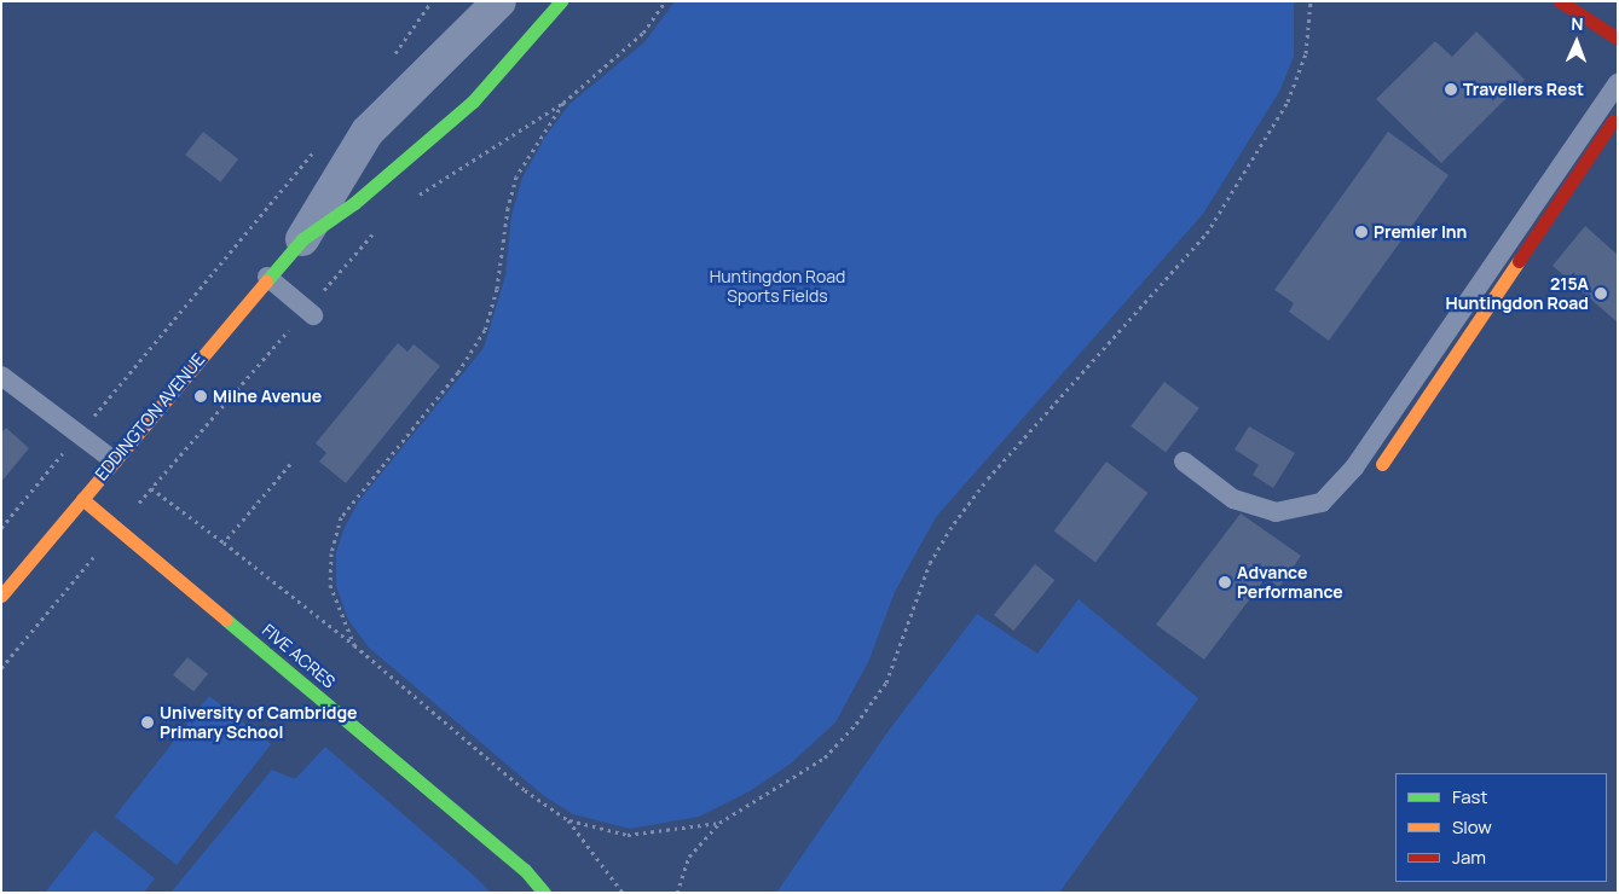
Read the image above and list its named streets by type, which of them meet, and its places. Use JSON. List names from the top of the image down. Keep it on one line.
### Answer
{"streets":{"street":["EDDINGTON AVENUE","FIVE ACRES"]},"crossings":[["EDDINGTON AVENUE","FIVE ACRES"]],"parks":["Huntingdon Road Sports Fields"],"places":["Travellers Rest","Premier Inn","215A Huntingdon Road","Milne Avenue","Advance Performance","University of Cambridge Primary School"],"legend":["Fast","Slow","Jam"],"north":"top"}
